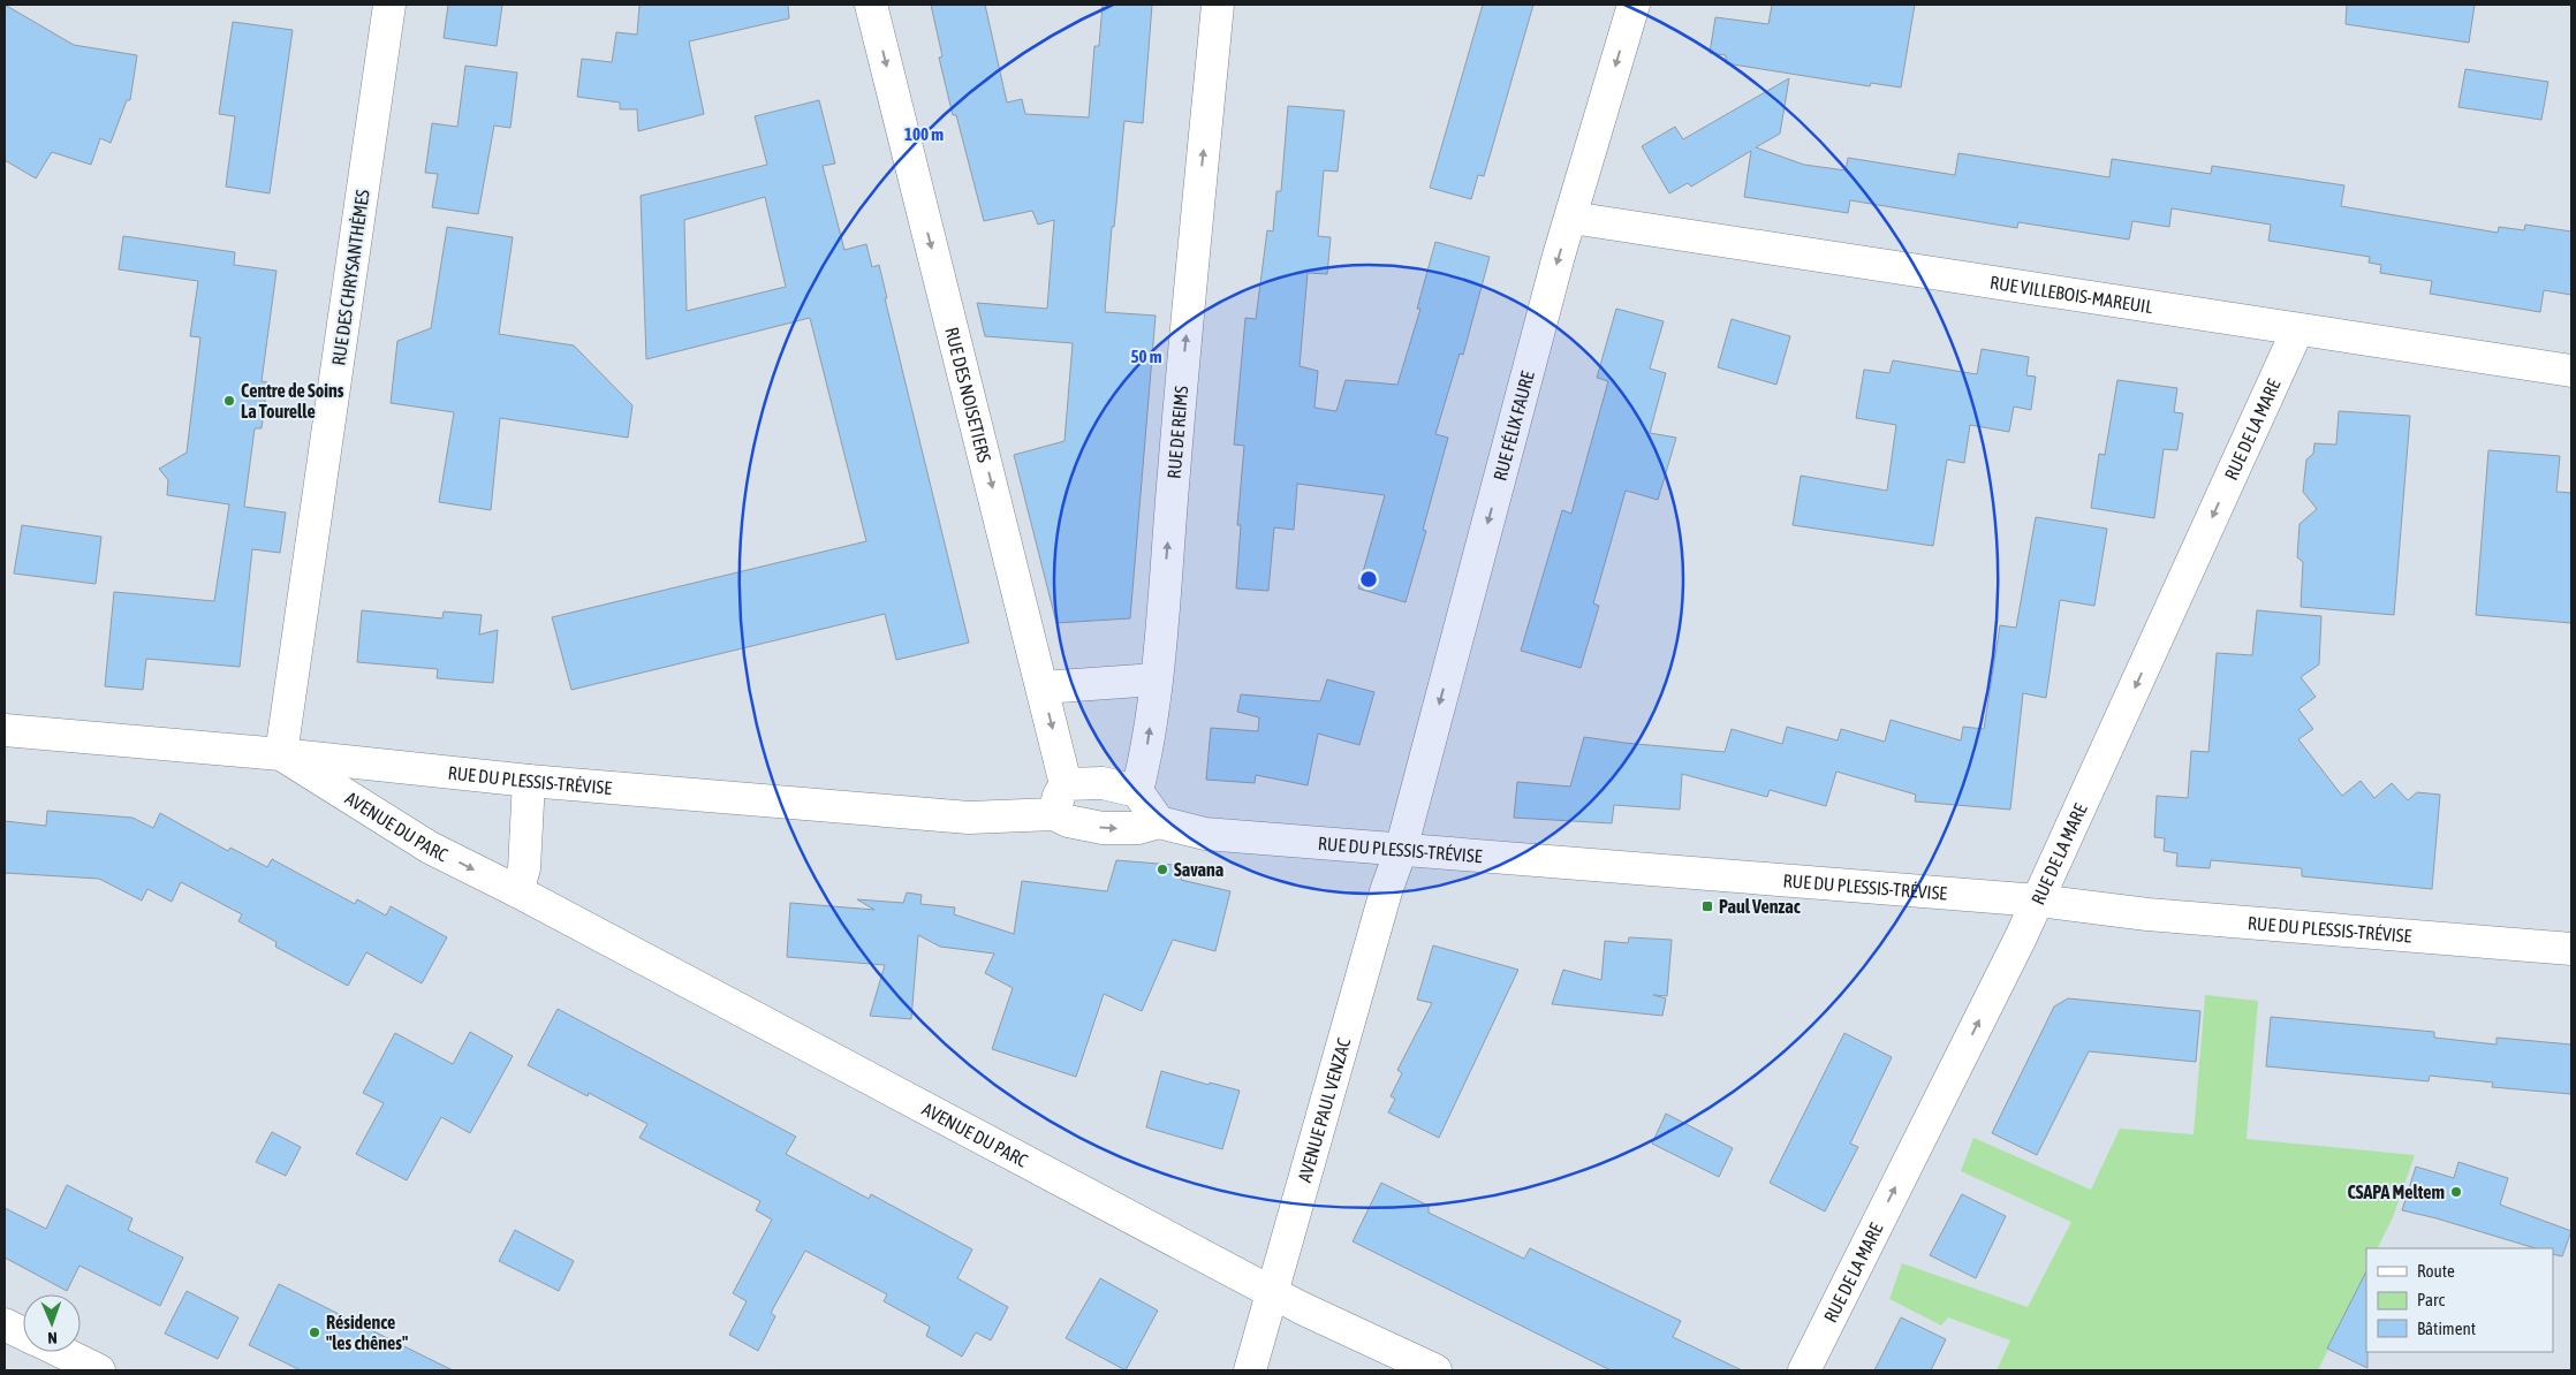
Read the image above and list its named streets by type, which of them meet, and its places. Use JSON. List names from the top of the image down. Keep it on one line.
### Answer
{"streets":{"street":["RUE DES CHRYSANTHÈMES","RUE VILLEBOIS-MAREUIL","RUE DES NOISETIERS","RUE FÉLIX FAURE","RUE DE LA MARE","RUE DE REIMS","RUE DU PLESSIS-TRÉVISE","AVENUE DU PARC","AVENUE PAUL VENZAC"]},"crossings":[["RUE DES CHRYSANTHÈMES","RUE DU PLESSIS-TRÉVISE"],["RUE DES CHRYSANTHÈMES","AVENUE DU PARC"],["RUE VILLEBOIS-MAREUIL","RUE FÉLIX FAURE"],["RUE VILLEBOIS-MAREUIL","RUE DE LA MARE"],["RUE FÉLIX FAURE","RUE DU PLESSIS-TRÉVISE"],["RUE FÉLIX FAURE","AVENUE PAUL VENZAC"],["RUE DE LA MARE","RUE DU PLESSIS-TRÉVISE"],["RUE DU PLESSIS-TRÉVISE","AVENUE DU PARC"],["RUE DU PLESSIS-TRÉVISE","AVENUE PAUL VENZAC"],["AVENUE DU PARC","AVENUE PAUL VENZAC"]],"one_way":["RUE DES NOISETIERS","RUE FÉLIX FAURE","RUE DE REIMS"],"places":{"other":["Centre de Soins La Tourelle","Savana","CSAPA Meltem","Résidence \"les chênes\""],"transit":["Paul Venzac"]},"legend":["Route","Parc","Bâtiment"],"north":"bottom","rings":["100 m","50 m"]}
